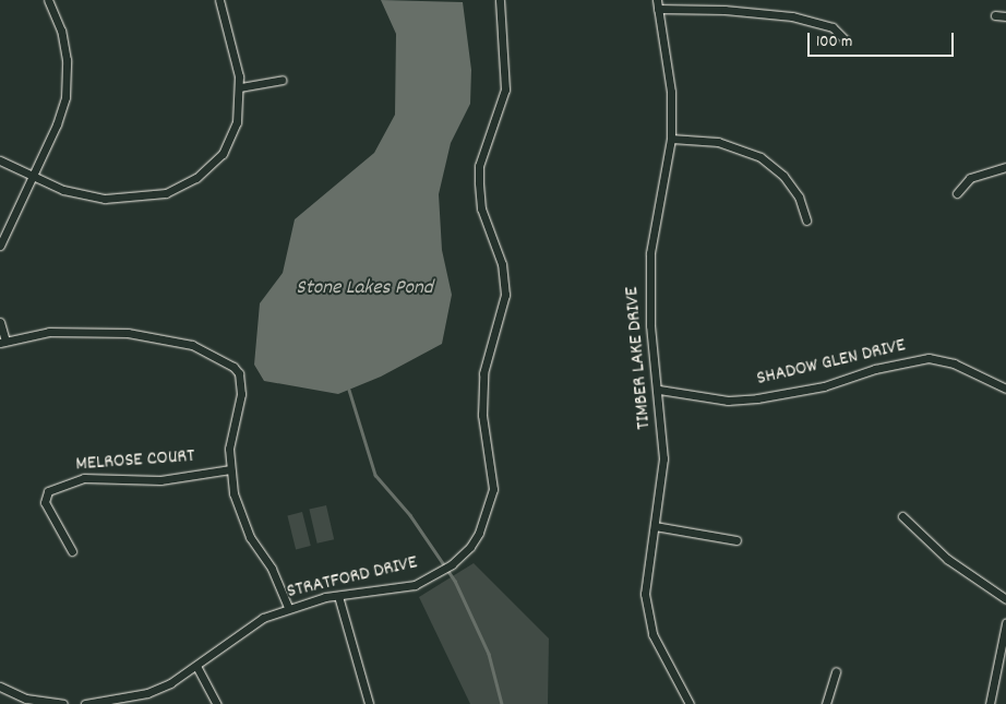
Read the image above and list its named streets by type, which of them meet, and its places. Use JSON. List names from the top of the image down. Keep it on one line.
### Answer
{"streets":{"street":["TIMBER LAKE DRIVE","SHADOW GLEN DRIVE","MELROSE COURT","STRATFORD DRIVE"]},"crossings":[["TIMBER LAKE DRIVE","SHADOW GLEN DRIVE"]],"water":["Stone Lakes Pond"],"scale_bar":"100 m"}
